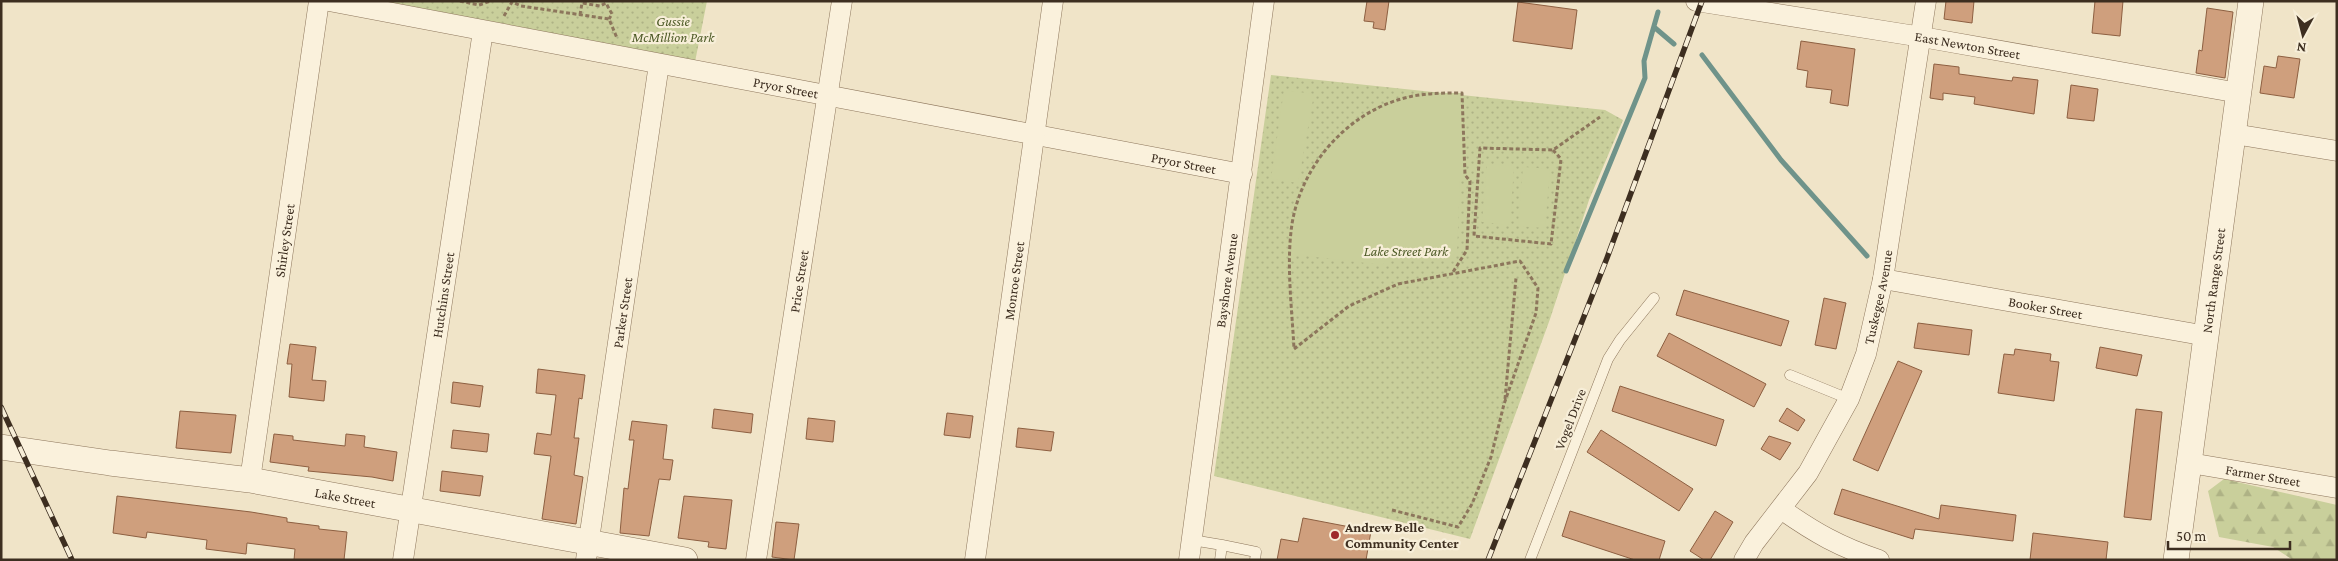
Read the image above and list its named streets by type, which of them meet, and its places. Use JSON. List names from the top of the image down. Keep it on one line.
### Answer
{"streets":{"street":["East Newton Street","Pryor Street","Shirley Street","Price Street","Monroe Street","Bayshore Avenue","North Range Street","Hutchins Street","Tuskegee Avenue","Booker Street","Parker Street","Farmer Street","Lake Street"],"lane":["Vogel Drive"]},"crossings":[["East Newton Street","North Range Street"],["East Newton Street","Tuskegee Avenue"],["Pryor Street","Price Street"],["Pryor Street","Monroe Street"],["Pryor Street","Bayshore Avenue"],["Pryor Street","Hutchins Street"],["Pryor Street","Parker Street"],["Shirley Street","Lake Street"],["North Range Street","Booker Street"],["North Range Street","Farmer Street"],["Hutchins Street","Lake Street"],["Tuskegee Avenue","Booker Street"],["Parker Street","Lake Street"]],"parks":["Gussie McMillion Park","Lake Street Park"],"places":["Andrew Belle Community Center"],"scale_bar":"50 m","north":"bottom"}
